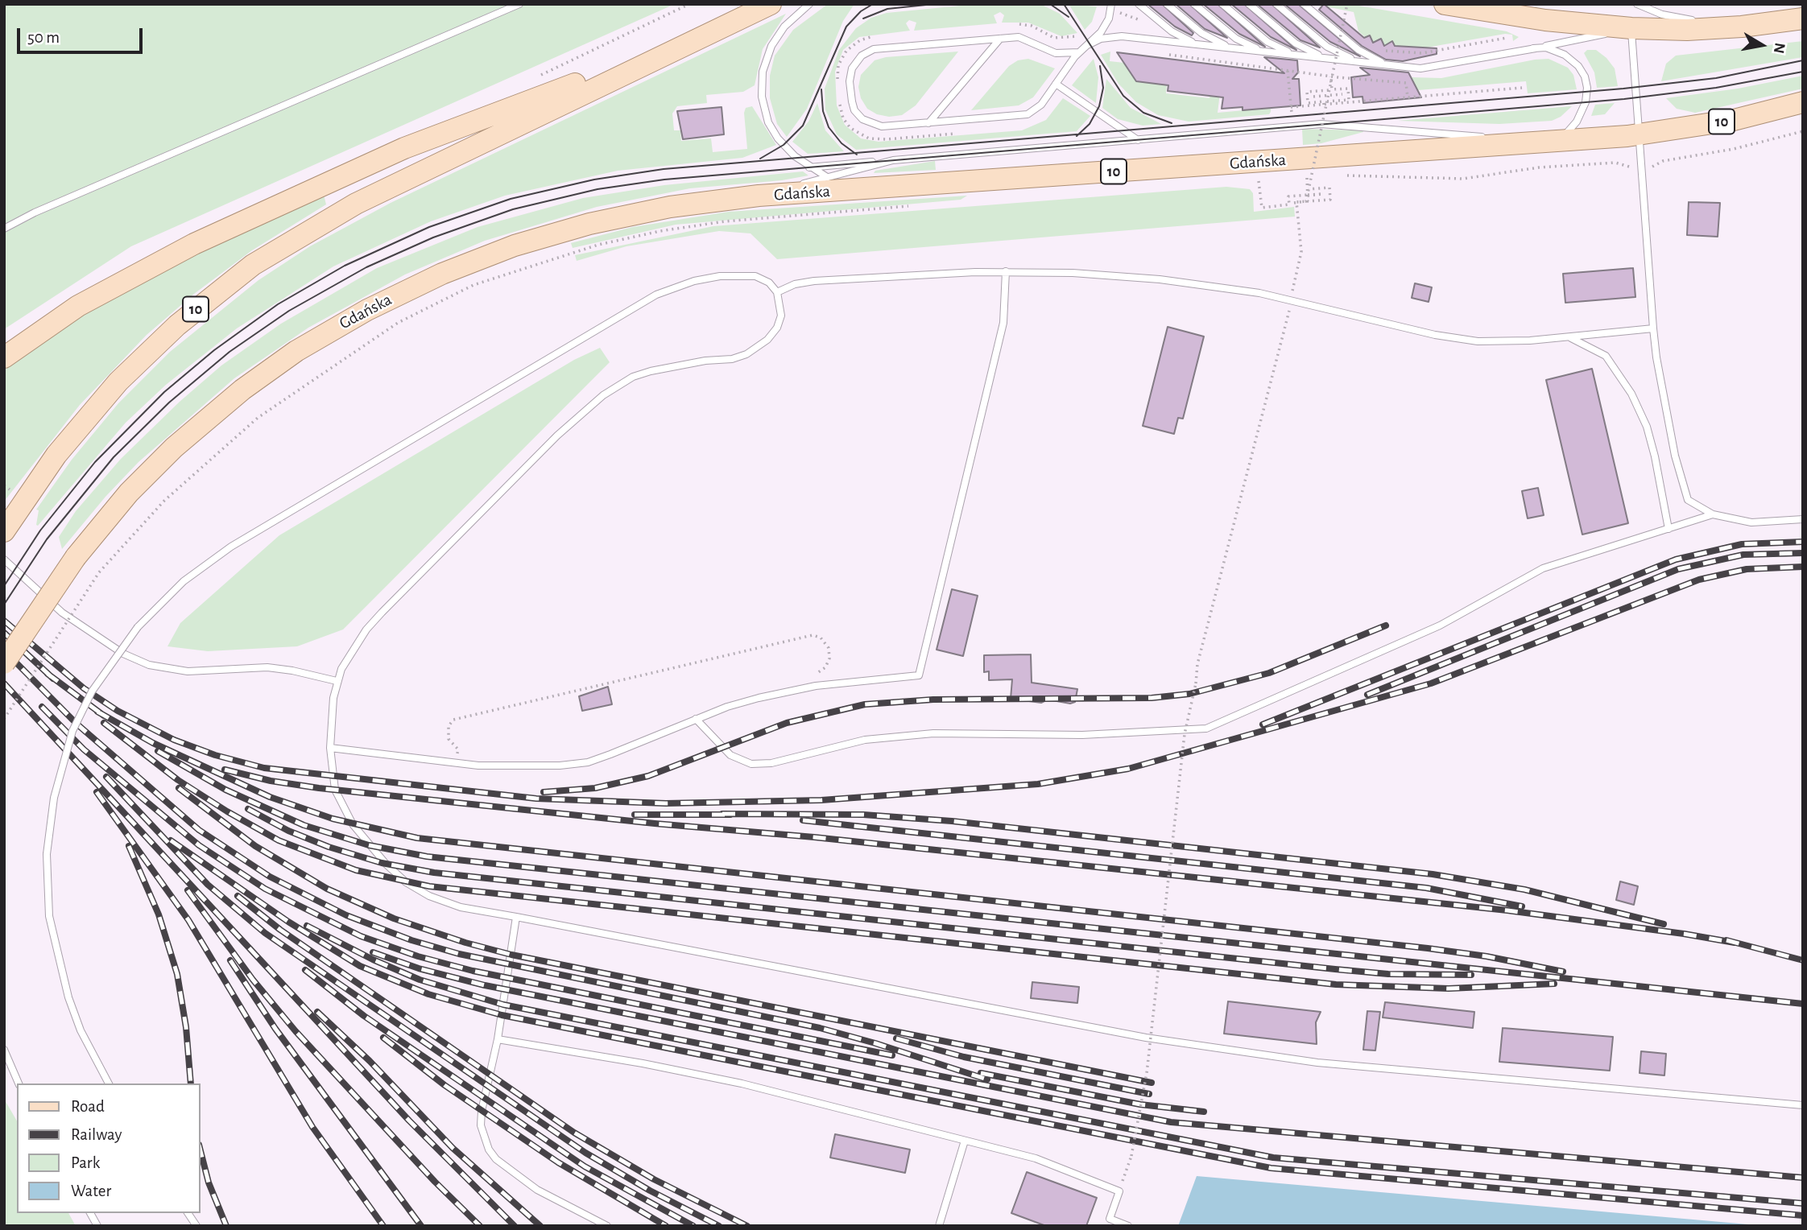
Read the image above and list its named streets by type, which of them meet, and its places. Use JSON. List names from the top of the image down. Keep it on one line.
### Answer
{"streets":{"main road":["10","Gdańska"]},"legend":["Road","Railway","Park","Water"],"scale_bar":"50 m","north":"right"}
